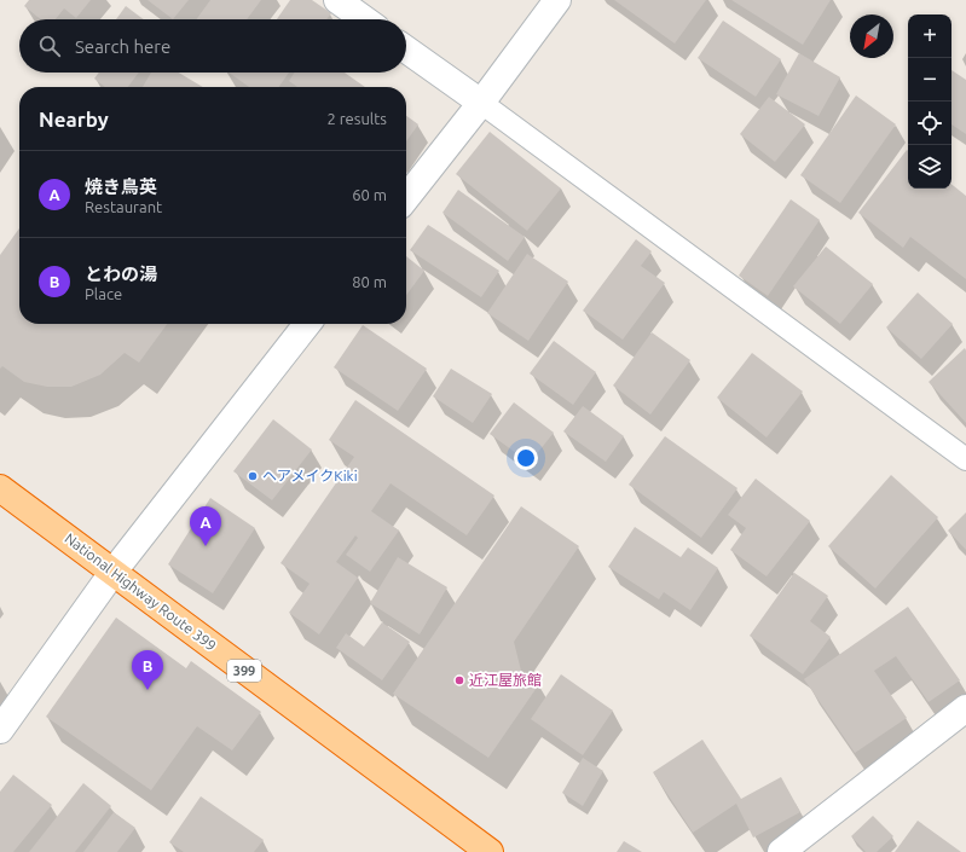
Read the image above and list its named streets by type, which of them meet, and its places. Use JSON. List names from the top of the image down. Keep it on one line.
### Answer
{"streets":{"highway":["National Highway Route 399","399"]},"places":["ヘアメイクKiki","近江屋旅館"],"north":"bottom left","page":{"map_buttons":["+","−"],"search":"Search here","heading":["Nearby","2 results"],"list":[{"mark":"A","name":"焼き鳥英","note":"Restaurant","value":"60 m"},{"mark":"B","name":"とわの湯","note":"Place","value":"80 m"}],"pins":["A","B"]}}
